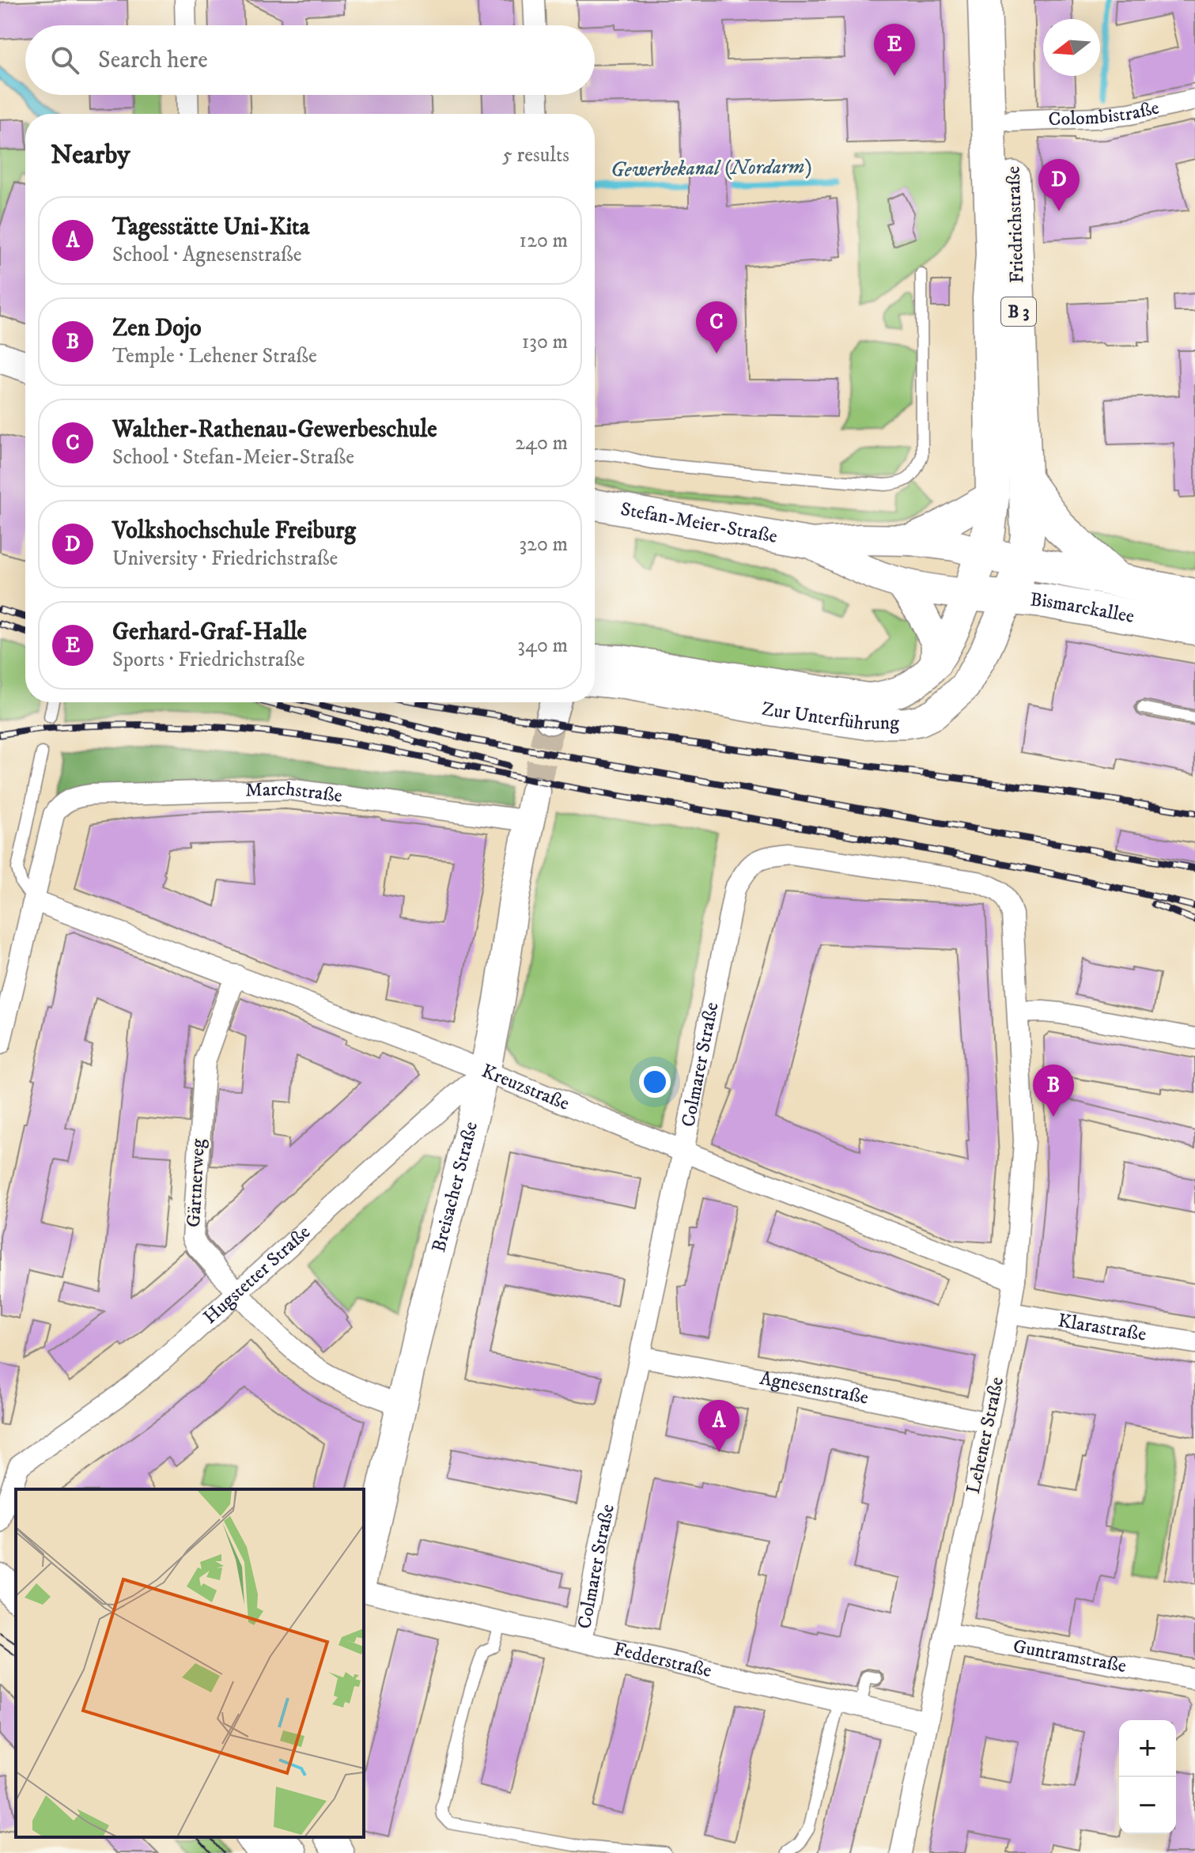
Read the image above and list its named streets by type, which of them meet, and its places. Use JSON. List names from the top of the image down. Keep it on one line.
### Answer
{"streets":{"main road":["Friedrichstraße","B 3","Stefan-Meier-Straße","Bismarckallee","Zur Unterführung","Breisacher Straße"],"street":["Colombistraße","Marchstraße","Colmarer Straße","Kreuzstraße","Gärtnerweg","Hugstetter Straße","Klarastraße","Agnesenstraße","Lehener Straße","Guntramstraße","Fedderstraße"]},"crossings":[["Colombistraße","Friedrichstraße"],["Friedrichstraße","Stefan-Meier-Straße"],["Friedrichstraße","Bismarckallee"],["Friedrichstraße","Zur Unterführung"],["Stefan-Meier-Straße","Bismarckallee"],["Stefan-Meier-Straße","Zur Unterführung"],["Bismarckallee","Zur Unterführung"],["Marchstraße","Kreuzstraße"],["Marchstraße","Breisacher Straße"],["Colmarer Straße","Kreuzstraße"],["Colmarer Straße","Agnesenstraße"],["Colmarer Straße","Lehener Straße"],["Colmarer Straße","Fedderstraße"],["Kreuzstraße","Gärtnerweg"],["Kreuzstraße","Breisacher Straße"],["Kreuzstraße","Hugstetter Straße"],["Kreuzstraße","Lehener Straße"],["Gärtnerweg","Breisacher Straße"],["Gärtnerweg","Hugstetter Straße"],["Breisacher Straße","Hugstetter Straße"],["Klarastraße","Lehener Straße"],["Agnesenstraße","Lehener Straße"],["Lehener Straße","Guntramstraße"],["Lehener Straße","Fedderstraße"]],"water":["Gewerbekanal (Nordarm)"],"north":"left","page":{"pins":["E","D","C","B","A"],"search":"Search here","heading":["Nearby","5 results"],"list":[{"mark":"A","name":"Tagesstätte Uni-Kita","note":"School · Agnesenstraße","value":"120 m"},{"mark":"B","name":"Zen Dojo","note":"Temple · Lehener Straße","value":"130 m"},{"mark":"C","name":"Walther-Rathenau-Gewerbeschule","note":"School · Stefan-Meier-Straße","value":"240 m"},{"mark":"D","name":"Volkshochschule Freiburg","note":"University · Friedrichstraße","value":"320 m"},{"mark":"E","name":"Gerhard-Graf-Halle","note":"Sports · Friedrichstraße","value":"340 m"}],"map_buttons":["+","−"]}}
